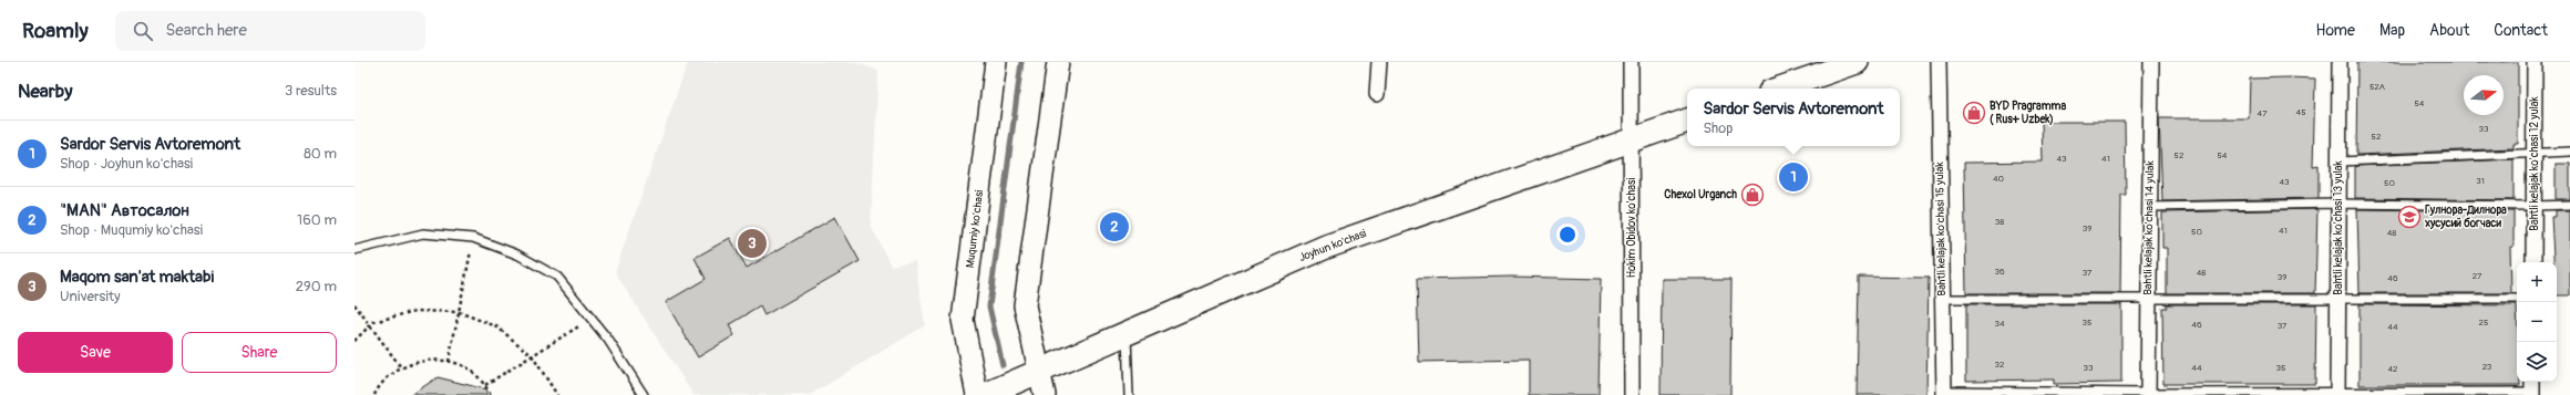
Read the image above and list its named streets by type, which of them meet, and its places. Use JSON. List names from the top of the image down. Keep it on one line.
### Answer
{"streets":{"main road":["Muqumiy ko'chasi","Joyhun ko'chasi"],"street":["Bahtli kelajak ko'chasi 12 yulak","Hokim Obidov ko'chasi","Bahtli kelajak ko'chasi 14 yulak","Bahtli kelajak ko'chasi 13 yulak","Bahtli kelajak ko'chasi 15 yulak"]},"crossings":[["Hokim Obidov ko'chasi","Joyhun ko'chasi"]],"places":{"shop":["BYD Pragramma ( Rus+ Uzbek)","Chexol Urganch"],"school or university":["Гулнора-Дилнора хусусий богчаси"]},"house_numbers":["52A","54","45","47","33","52","52","54","43","41","40","31","43","50","38","39","41","50","48","36","37","48","27","39","46","35","25","34","46","37","44","32","23","33","44","35","42"],"north":"right","page":{"header":"Roamly","search":"Search here","nav":["Home","Map","About","Contact"],"heading":["Nearby","3 results"],"popup":["Sardor Servis Avtoremont","Shop"],"list":[{"mark":"1","name":"Sardor Servis Avtoremont","note":"Shop · Joyhun ko'chasi","value":"80 m"},{"mark":"2","name":"\"MAN\" Автосалон","note":"Shop · Muqumiy ko'chasi","value":"160 m"},{"mark":"3","name":"Maqom san'at maktabi","note":"University","value":"290 m"}],"pins":["1","2","3"],"map_buttons":["+","−"],"buttons":["Save","Share"]}}
